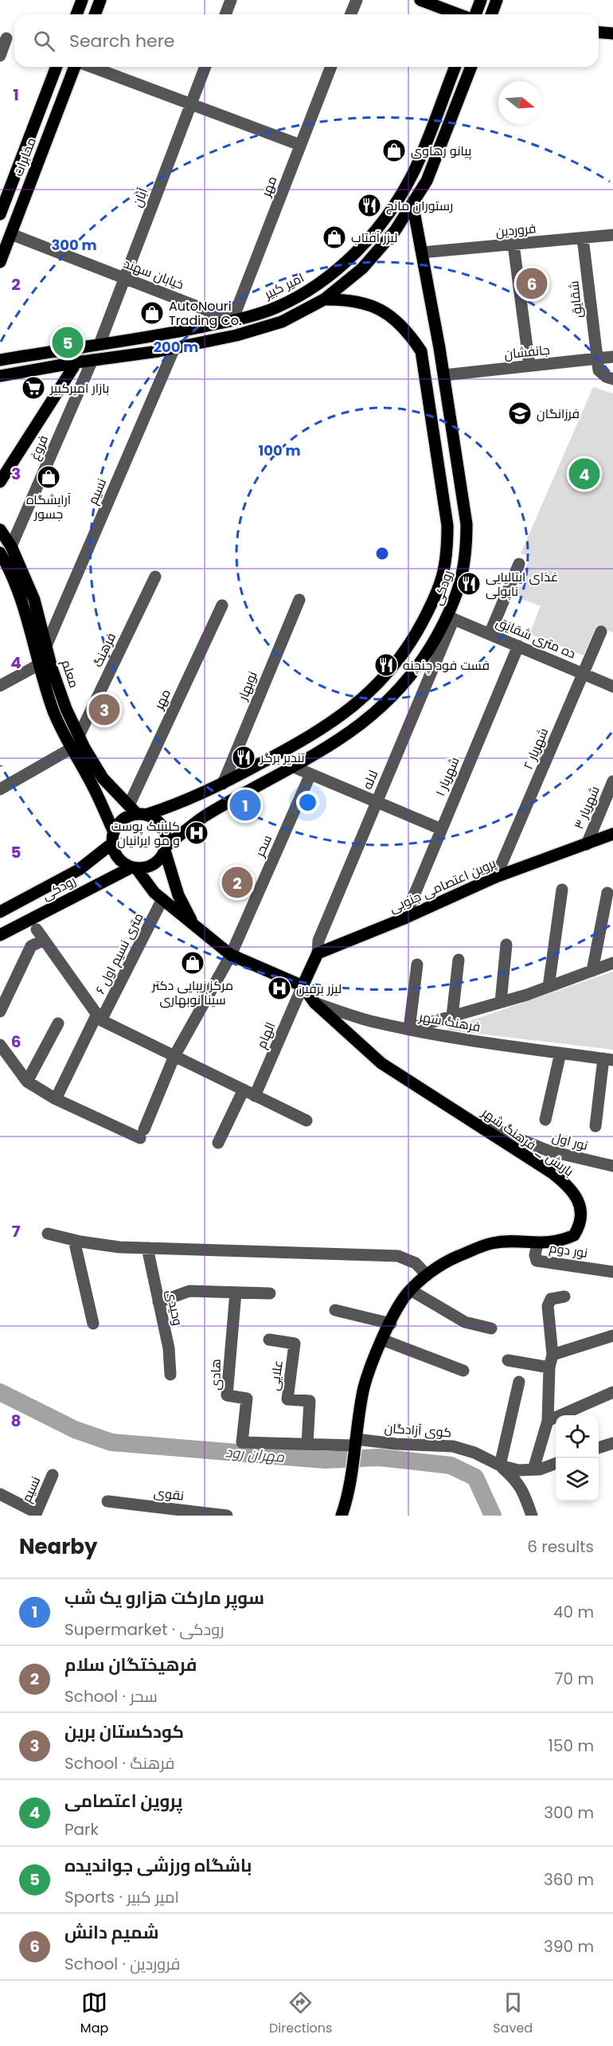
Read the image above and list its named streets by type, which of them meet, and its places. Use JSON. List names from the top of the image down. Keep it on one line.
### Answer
{"streets":{"main road":["مخابرات","امیر کبیر","رودکى","معلم","پروین اعتصامی جنوبی","رودکی","باریش _ فرهنگ شهر"],"street":["مهر","آبان","فروردین","خیابان سهند","شقایق","جانفشان","فروغ","نسیم","ده متری شقایق","فرهنگ","نوبهار","شهریار ۲","شهریار ۱","لاله","شهریار ۳","سحر","۶ متری نسیم اول","فرهنگ شهر","الهام","نور اول","نور دوم","وحیدی","هادی","علایی","کوی آزادگان","نقوی"]},"crossings":[["مخابرات","خیابان سهند"],["مهر","خیابان سهند"],["مهر","امیر کبیر"],["مهر","رودکى"],["مهر","معلم"],["مهر","رودکی"],["آبان","خیابان سهند"],["آبان","امیر کبیر"],["فروردین","شقایق"],["فروردین","رودکى"],["خیابان سهند","امیر کبیر"],["شقایق","جانفشان"],["جانفشان","رودکى"],["فروغ","معلم"],["نسیم","معلم"],["رودکى","ده متری شقایق"],["رودکى","معلم"],["رودکى","نوبهار"],["رودکى","لاله"],["رودکى","رودکی"],["ده متری شقایق","شهریار ۲"],["ده متری شقایق","شهریار ۱"],["ده متری شقایق","لاله"],["فرهنگ","معلم"],["معلم","رودکی"],["شهریار ۲","پروین اعتصامی جنوبی"],["شهریار ۱","پروین اعتصامی جنوبی"],["لاله","پروین اعتصامی جنوبی"],["شهریار ۳","پروین اعتصامی جنوبی"],["سحر","۶ متری نسیم اول"],["الهام","باریش _ فرهنگ شهر"],["نور اول","باریش _ فرهنگ شهر"],["باریش _ فرهنگ شهر","نور دوم"],["باریش _ فرهنگ شهر","کوی آزادگان"],["هادی","کوی آزادگان"],["علایی","کوی آزادگان"]],"water":["مهران رود"],"places":{"shop":["پیانو رهاوی","لیزر آفتاب","AutoNouri Trading Co.","آرایشگاه جسور","مرکز زیبایی دکتر سینا نوبهاری"],"restaurant":["رستوران مانچ","غذای ایتالیایی ناپولی","فست فود چنچنه","تندیر برگر"],"supermarket":["بازار امیرکبیر"],"school or university":["فرزانگان"],"hospital":["کلینیک پوست و مو ایرانیان","لیزر برفین"]},"north":"right","page":{"search":"Search here","pins":["6","5","4","3","1","2"],"heading":["Nearby","6 results"],"list":[{"mark":"1","name":"سوپر مارکت هزارو یک شب","note":"Supermarket · رودکى","value":"40 m"},{"mark":"2","name":"فرهیختگان سلام","note":"School · سحر","value":"70 m"},{"mark":"3","name":"کودکستان برین","note":"School · فرهنگ","value":"150 m"},{"mark":"4","name":"پروین اعتصامى","note":"Park","value":"300 m"},{"mark":"5","name":"باشگاه ورزشی جواندیده","note":"Sports · امیر کبیر","value":"360 m"},{"mark":"6","name":"شمیم دانش","note":"School · فروردین","value":"390 m"}],"nav":["Map","Directions","Saved"]},"grid":{"rows":["1","2","3","4","5","6","7","8"]},"rings":["300 m","200 m","100 m"]}
